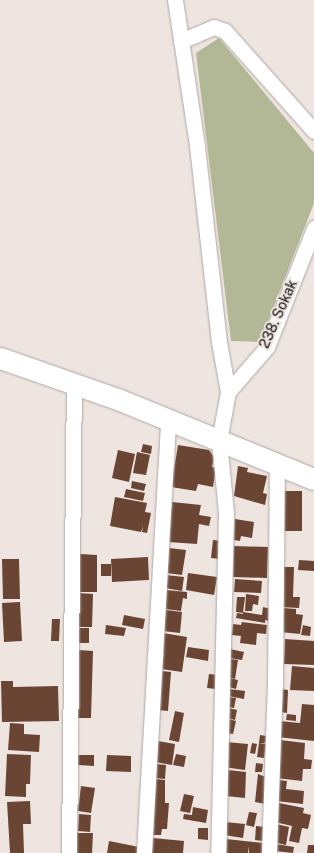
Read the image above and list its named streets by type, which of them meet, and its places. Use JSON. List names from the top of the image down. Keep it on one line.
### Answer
{"streets":{"street":["238. Sokak"]}}
